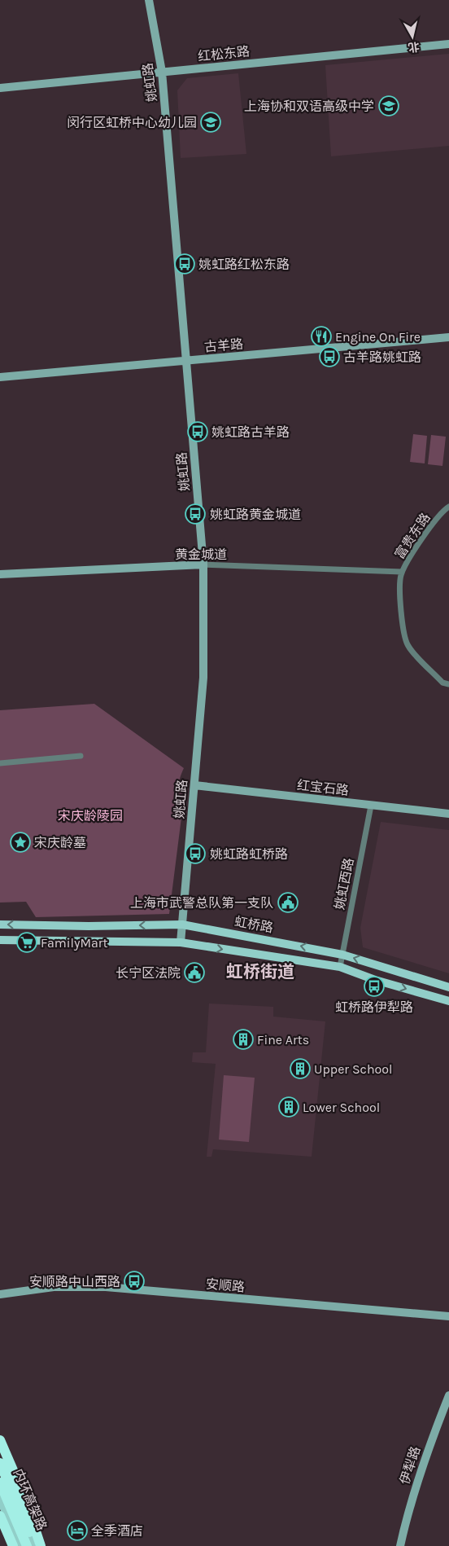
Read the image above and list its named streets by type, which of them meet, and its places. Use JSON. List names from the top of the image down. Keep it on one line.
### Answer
{"streets":{"highway":["内环高架路"],"main road":["虹桥路"],"street":["红松东路","姚虹路","古羊路","富贵东路","黄金城道","红宝石路","姚虹西路","安顺路","伊犁路"]},"crossings":[["红松东路","姚虹路"],["姚虹路","古羊路"],["姚虹路","黄金城道"],["姚虹路","红宝石路"],["姚虹路","虹桥路"],["富贵东路","黄金城道"],["红宝石路","姚虹西路"],["姚虹西路","虹桥路"]],"districts":["虹桥街道"],"parks":["宋庆龄陵园"],"places":{"school or university":["上海协和双语高级中学","闵行区虹桥中心幼儿园"],"bus stop":["姚虹路红松东路","古羊路姚虹路","姚虹路古羊路","姚虹路黄金城道","姚虹路虹桥路","虹桥路伊犁路","安顺路中山西路"],"restaurant":["Engine On Fire"],"place":["宋庆龄墓"],"public building":["上海市武警总队第一支队","长宁区法院"],"supermarket":["FamilyMart"],"building":["Fine Arts","Upper School","Lower School"],"hotel":["全季酒店"]},"north":"bottom"}
